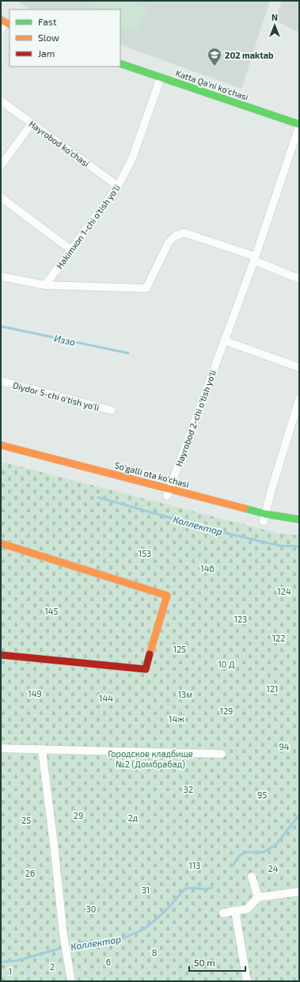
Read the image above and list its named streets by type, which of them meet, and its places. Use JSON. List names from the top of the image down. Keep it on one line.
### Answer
{"streets":{"main road":["Katta Qa'ni ko'chasi","So'galli ota ko'chasi"],"street":["Hayrobod ko'chasi","Hakimxon 1-chi o'tish yo'li","Diydor 5-chi o'tish yo'li","Hayrobod 2-chi o'tish yo'li"]},"crossings":[["Katta Qa'ni ko'chasi","Hakimxon 1-chi o'tish yo'li"],["Katta Qa'ni ko'chasi","Hayrobod 2-chi o'tish yo'li"],["Hayrobod ko'chasi","Hakimxon 1-chi o'tish yo'li"],["Hayrobod 2-chi o'tish yo'li","So'galli ota ko'chasi"]],"water":["Изза","Коллектор"],"parks":["153","146","124","145","123","122","125","10 Д","121","149","13м","144","129","14ж","94","Городское кладбище №2 (Домбрабад)","32","95","29","2д","25","113","24","26","31","30","8","6","2","1"],"places":{"school or university":["202 maktab"]},"legend":["Fast","Slow","Jam"],"scale_bar":"50 m","north":"top"}
